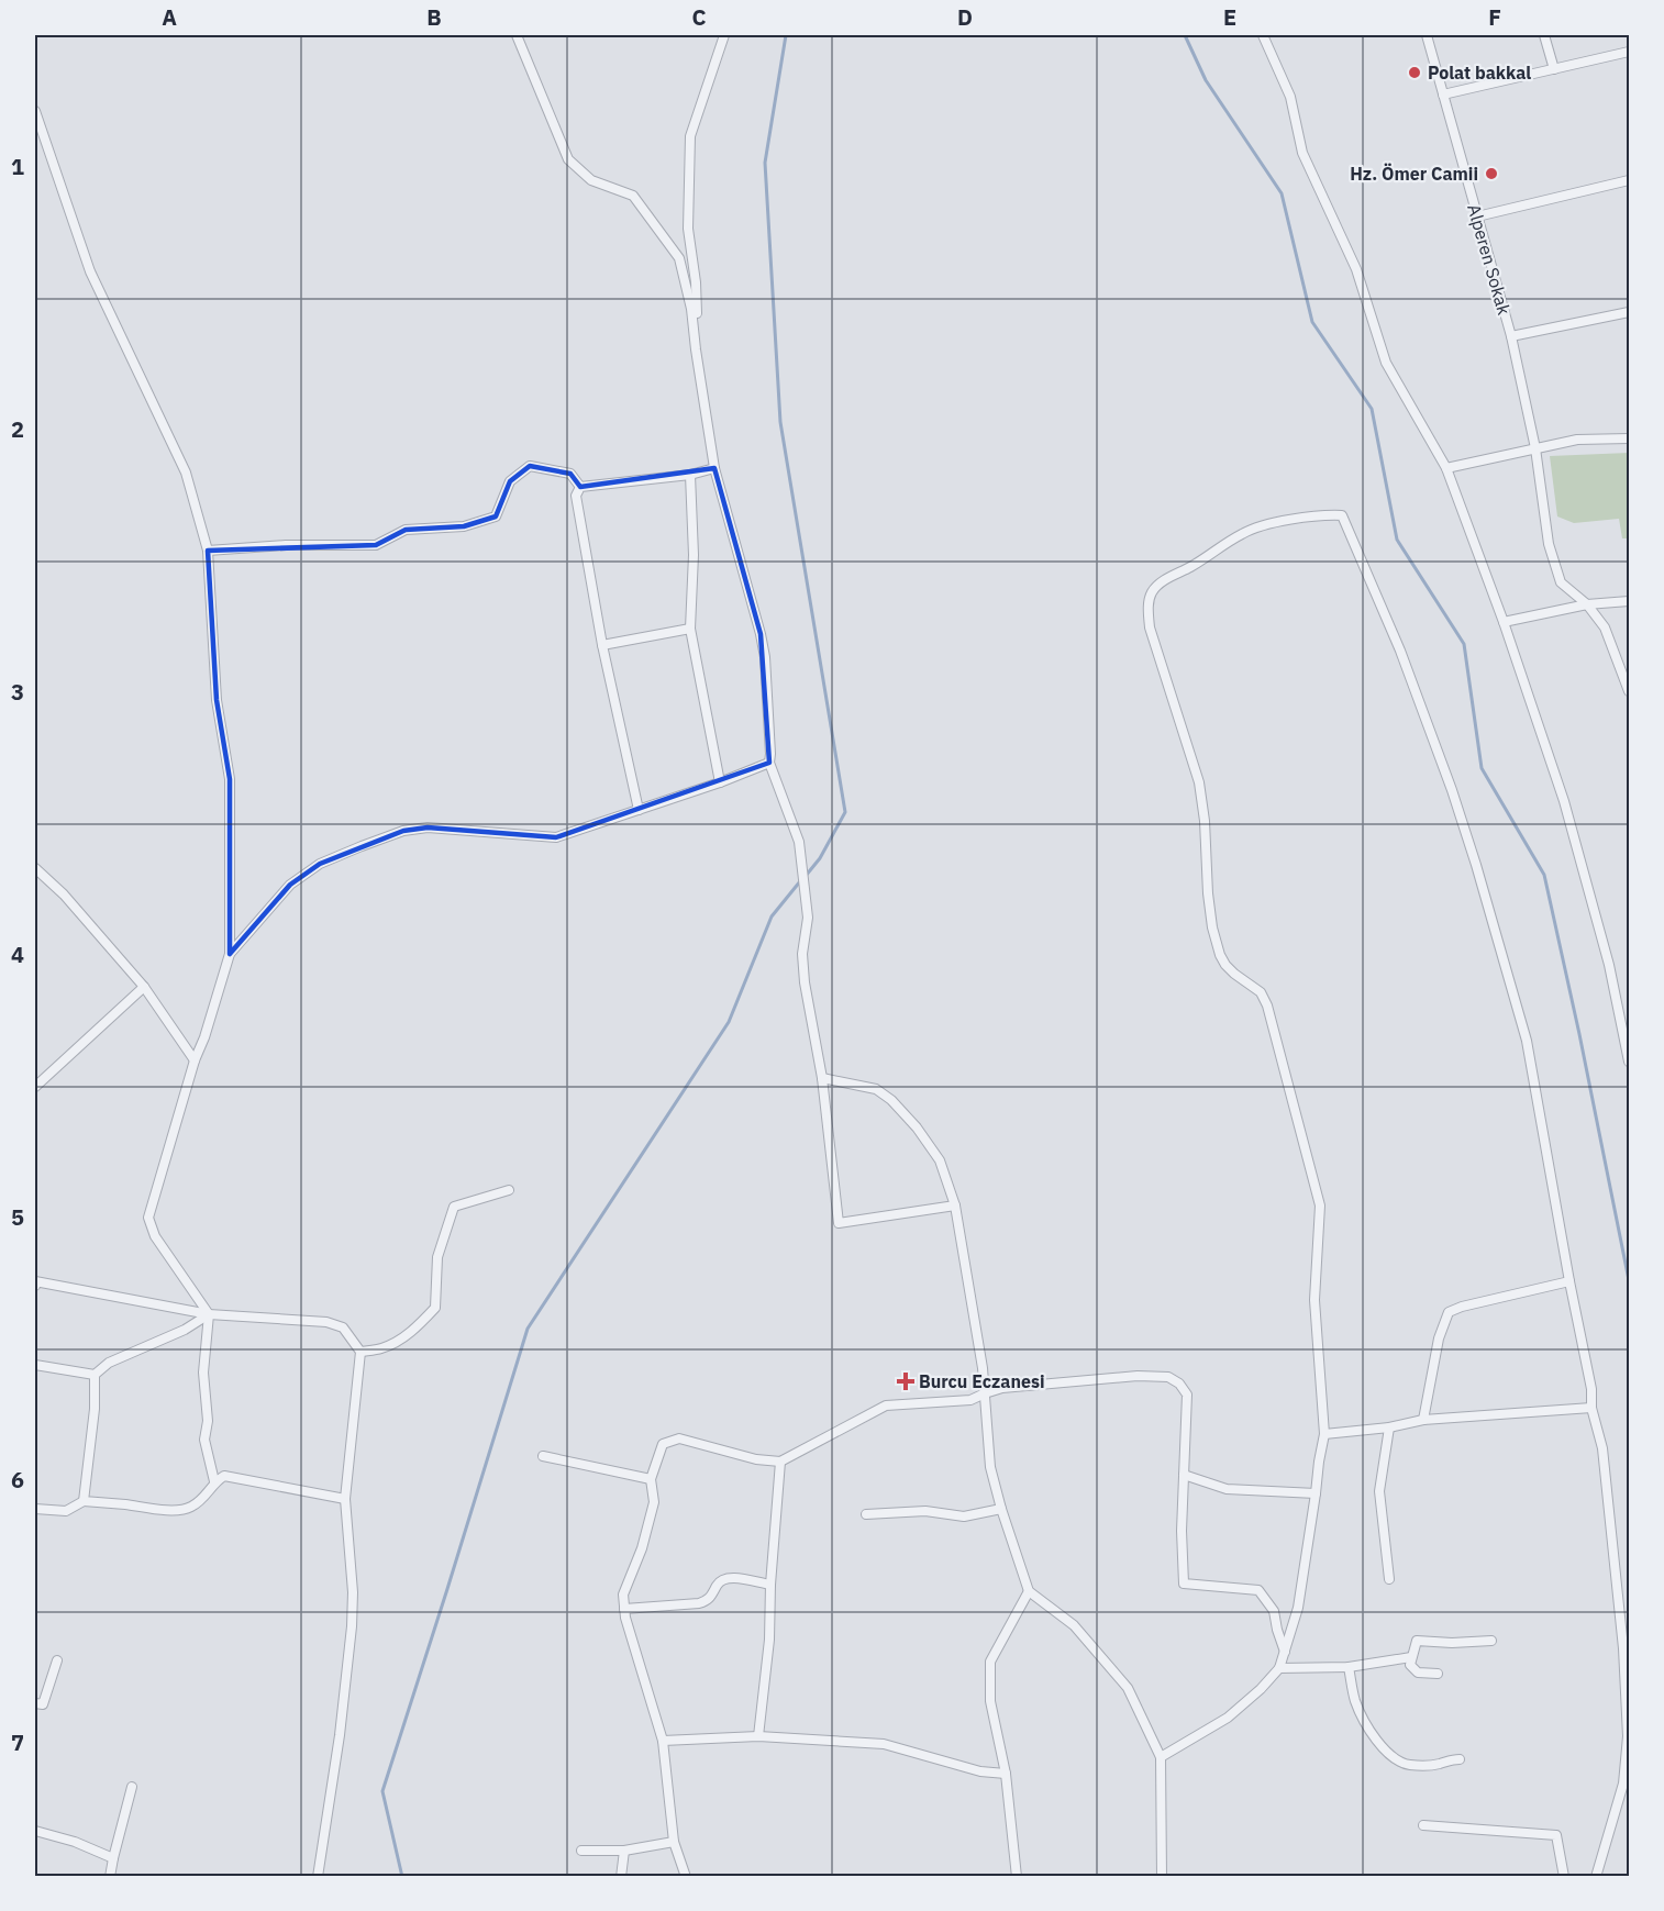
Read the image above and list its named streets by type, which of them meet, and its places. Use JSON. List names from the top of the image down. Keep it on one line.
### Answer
{"streets":{"street":["Alperen Sokak"]},"places":{"other":["Polat bakkal","Hz. Ömer Camii"],"health":["Burcu Eczanesi"]},"grid":{"columns":["A","B","C","D","E","F"],"rows":["1","2","3","4","5","6","7"]}}
